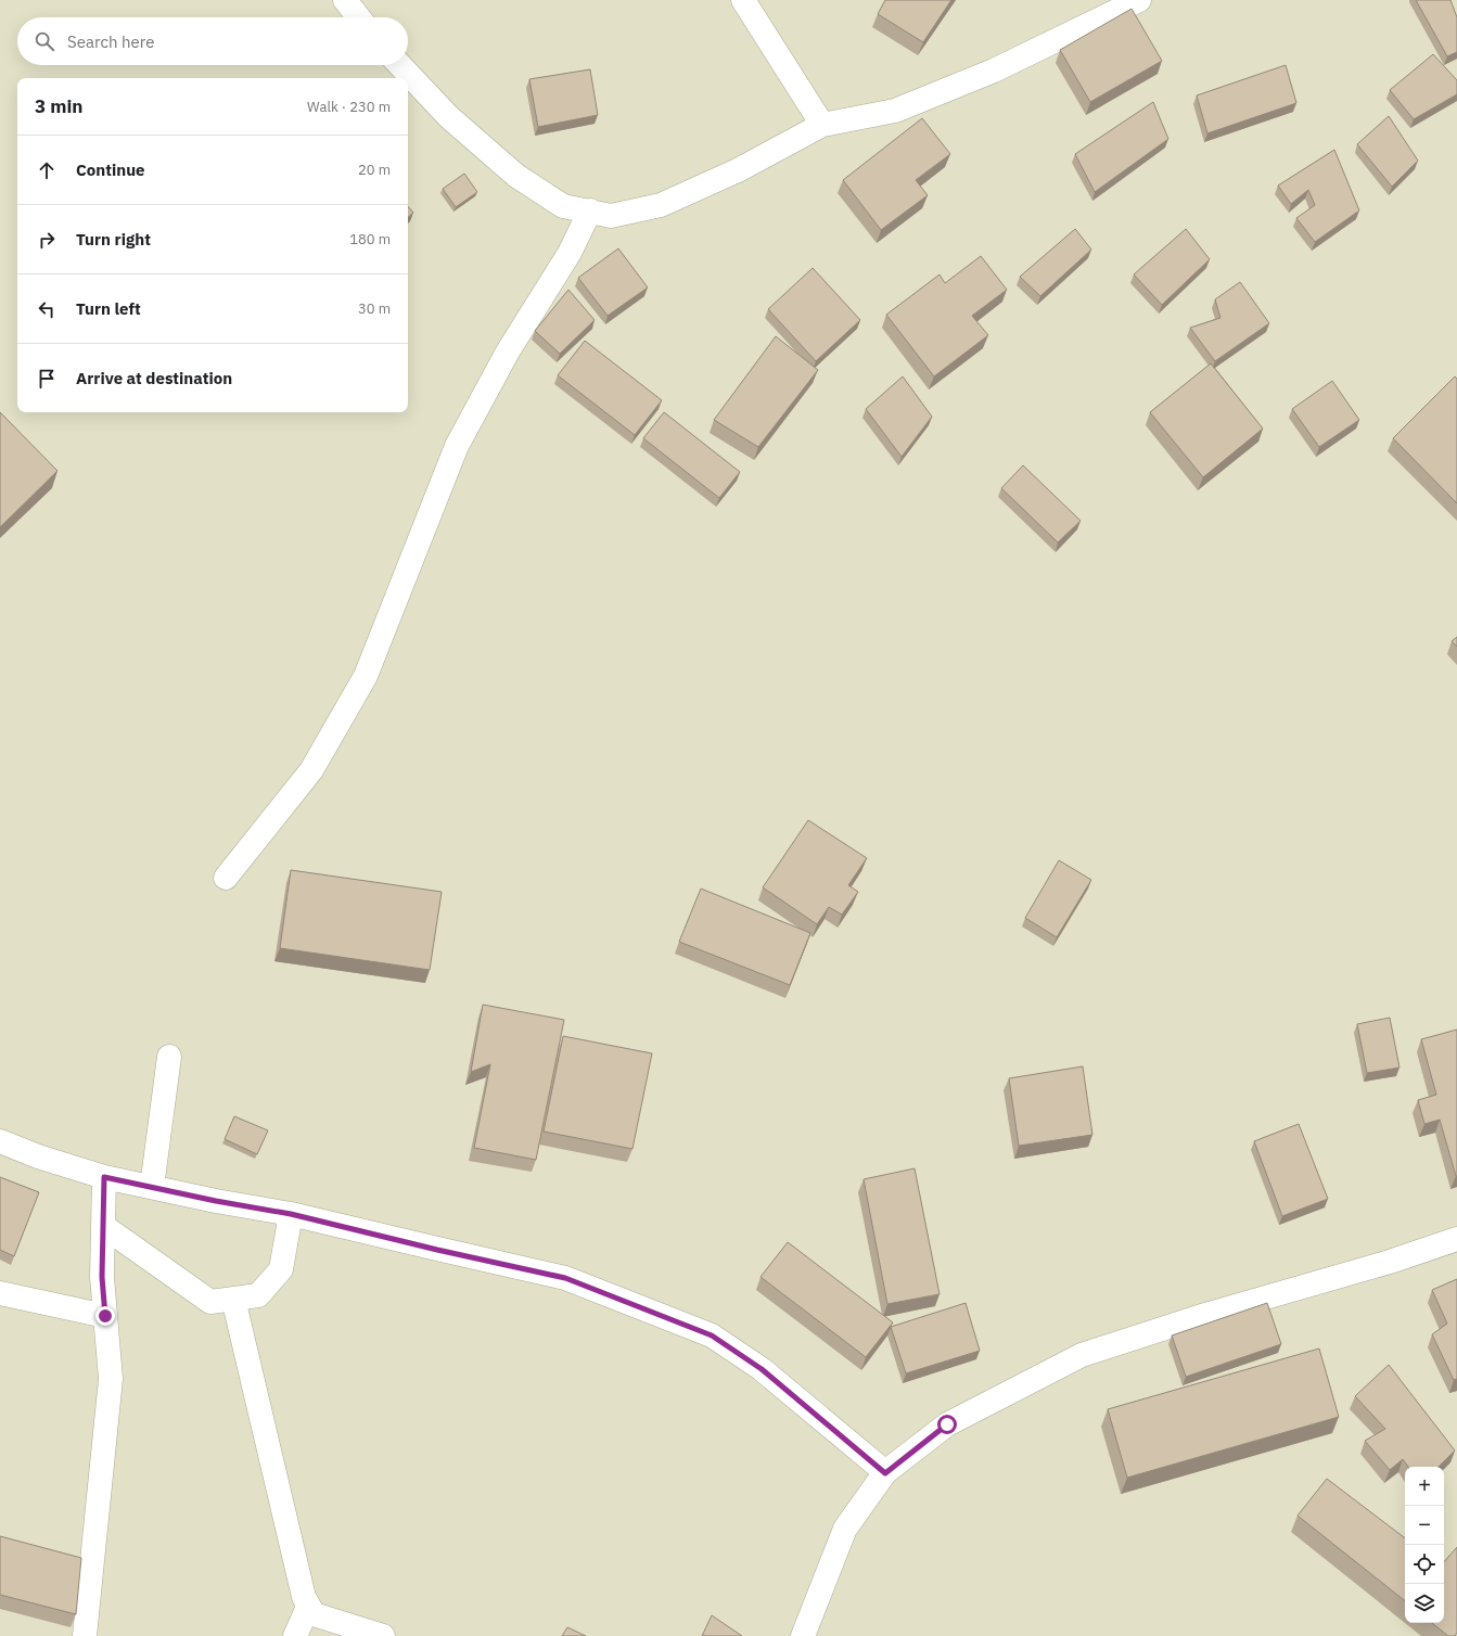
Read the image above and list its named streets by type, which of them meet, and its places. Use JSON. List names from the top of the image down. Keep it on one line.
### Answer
{"page":{"search":"Search here","heading":["3 min","Walk · 230 m"],"list":[["Continue","20 m"],["Turn right","180 m"],["Turn left","30 m"],"Arrive at destination"],"map_buttons":["+","−"]}}
